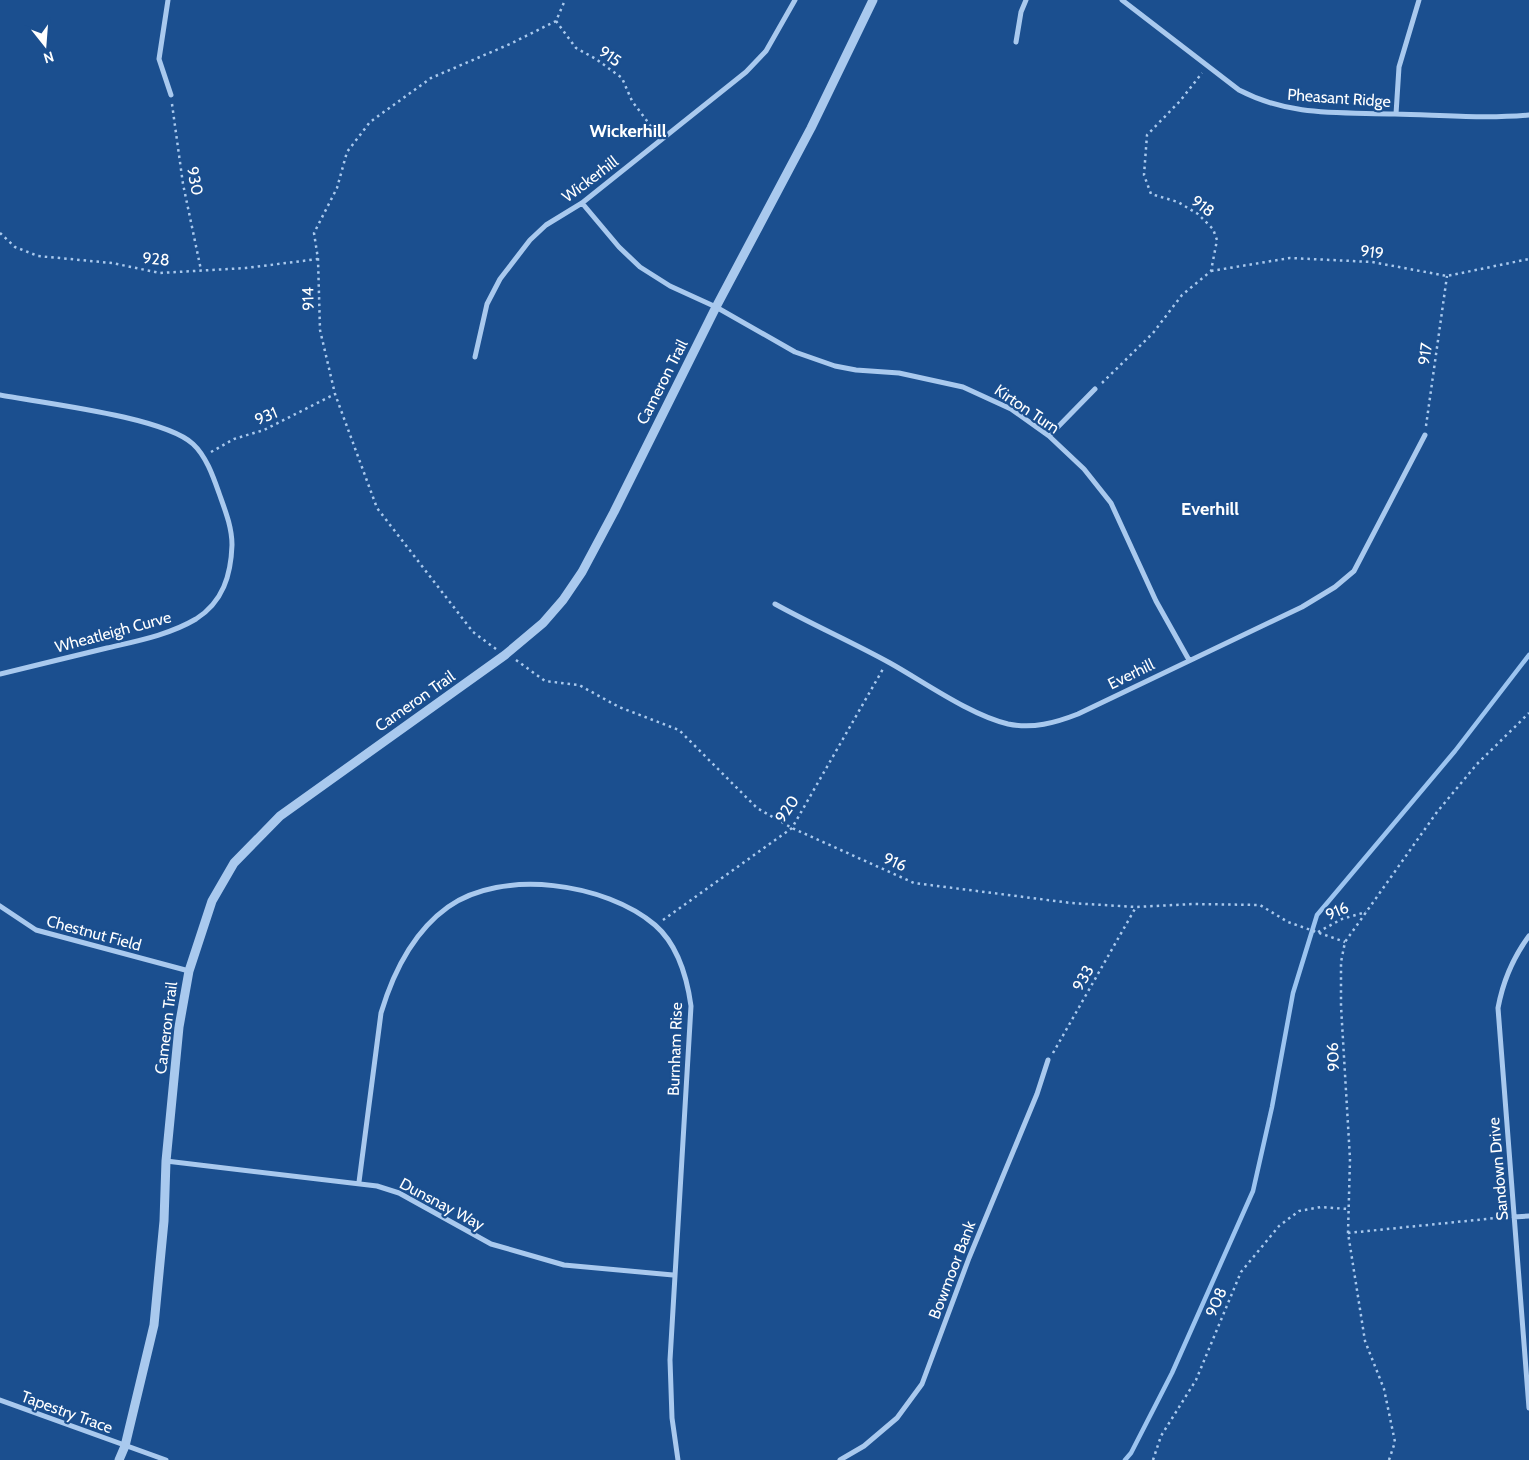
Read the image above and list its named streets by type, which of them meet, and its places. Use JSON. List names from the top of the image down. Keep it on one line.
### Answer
{"streets":{"street":["Pheasant Ridge","Wickerhill","Cameron Trail","Kirton Turn","Wheatleigh Curve","Everhill","Chestnut Field","Burnham Rise","Sandown Drive","Dunsnay Way","Bowmoor Bank","Tapestry Trace"],"path":["915","930","918","919","928","914","917","931","920","916","933","906","908"]},"crossings":[["915","Wickerhill"],["915","914"],["Pheasant Ridge","918"],["Wickerhill","Kirton Turn"],["930","928"],["918","919"],["919","917"],["928","914"],["914","Cameron Trail"],["914","931"],["914","916"],["917","Everhill"],["Cameron Trail","Kirton Turn"],["Cameron Trail","Chestnut Field"],["Cameron Trail","Dunsnay Way"],["Cameron Trail","Tapestry Trace"],["Kirton Turn","Everhill"],["931","Wheatleigh Curve"],["Everhill","920"],["920","916"],["920","Burnham Rise"],["916","933"],["916","906"],["933","Bowmoor Bank"],["Burnham Rise","Dunsnay Way"],["906","908"]],"districts":["Wickerhill","Everhill"],"north":"bottom"}
